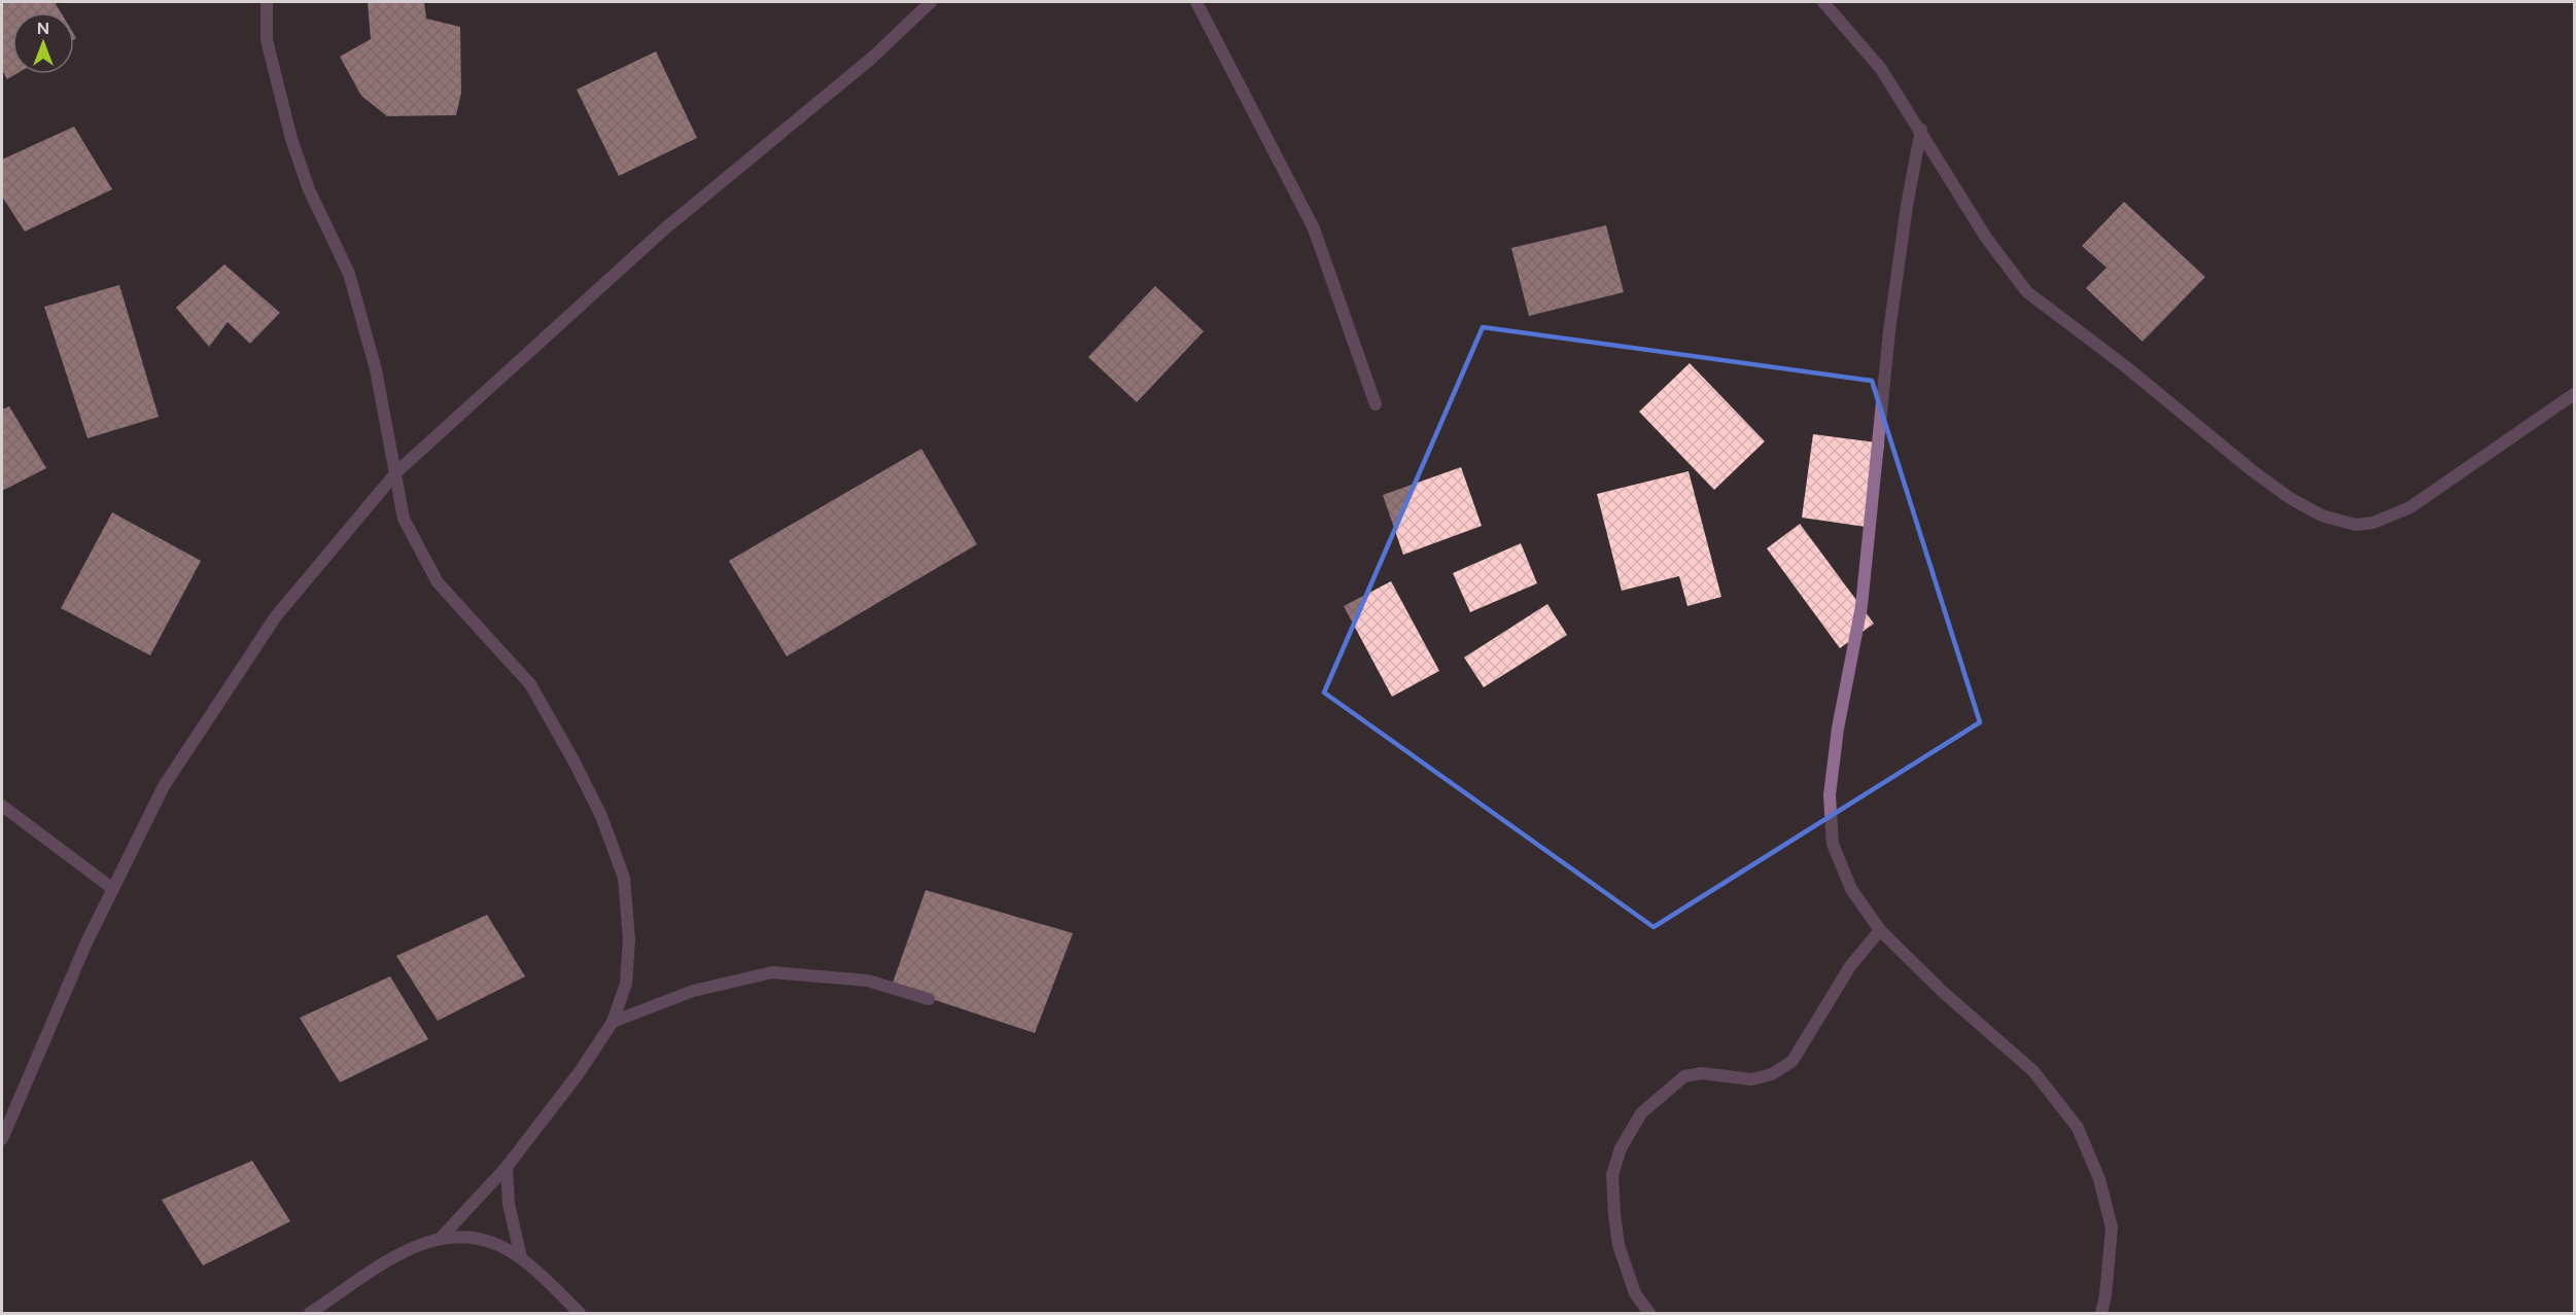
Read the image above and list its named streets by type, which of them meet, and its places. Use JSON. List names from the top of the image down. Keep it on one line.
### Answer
{"north":"top"}
